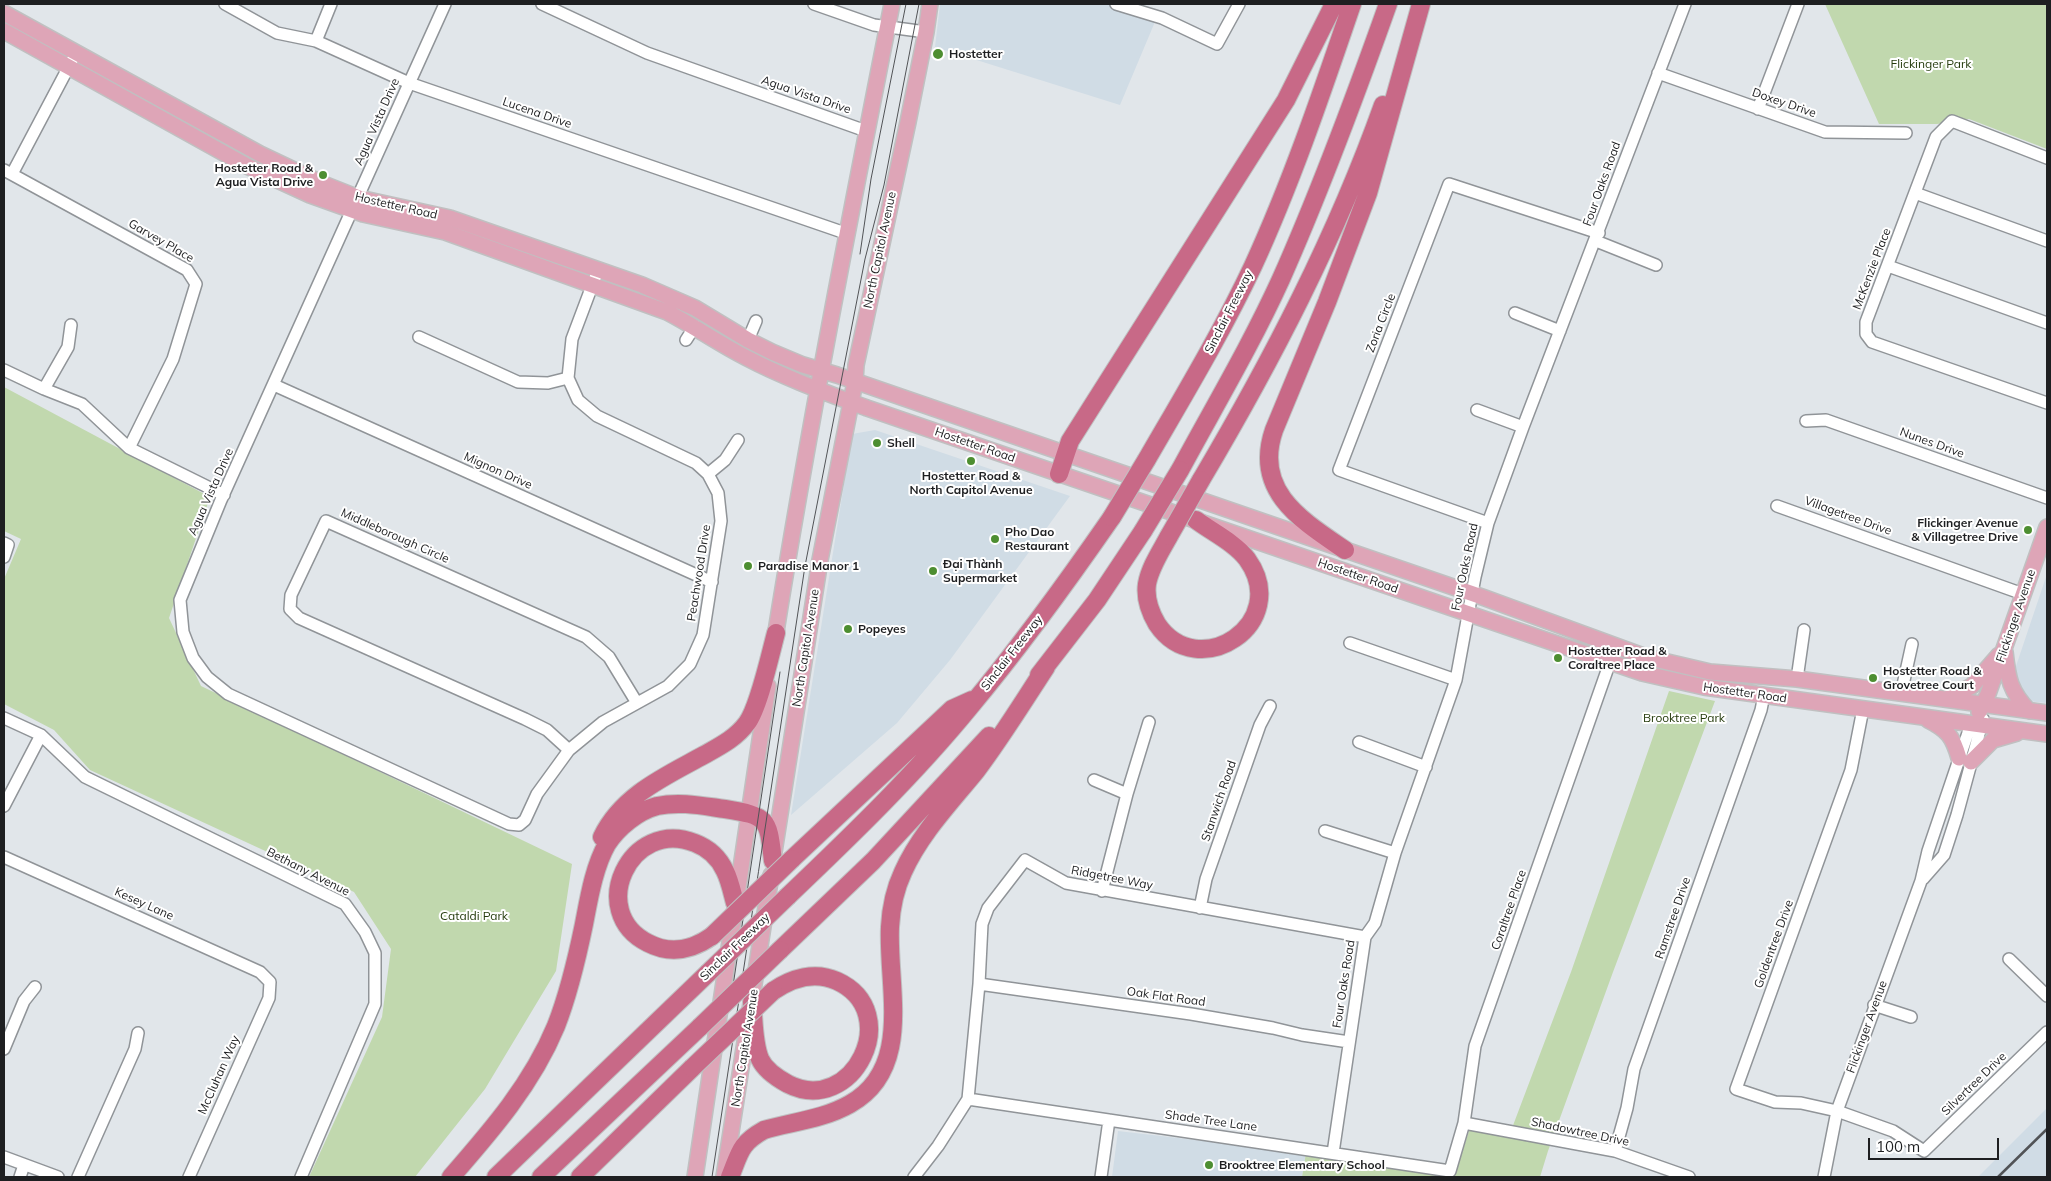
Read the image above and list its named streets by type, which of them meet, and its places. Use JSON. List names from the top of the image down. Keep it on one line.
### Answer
{"streets":{"highway":["Sinclair Freeway"],"main road":["Hostetter Road","North Capitol Avenue","Flickinger Avenue"],"street":["Agua Vista Drive","Doxey Drive","Lucena Drive","Four Oaks Road","Garvey Place","McKenzie Place","Zoria Circle","Nunes Drive","Mignon Drive","Villagetree Drive","Middleborough Circle","Peachwood Drive","Stanwich Road","Bethany Avenue","Ridgetree Way","Kesey Lane","Coraltree Place","Ramstree Drive","Goldentree Drive","Oak Flat Road","McCluhan Way","Silvertree Drive","Shade Tree Lane","Shadowtree Drive"]},"crossings":[["Agua Vista Drive","Lucena Drive"],["Agua Vista Drive","Hostetter Road"],["Agua Vista Drive","Mignon Drive"],["Agua Vista Drive","Peachwood Drive"],["Doxey Drive","Four Oaks Road"],["Four Oaks Road","Hostetter Road"],["Four Oaks Road","Zoria Circle"],["Four Oaks Road","Ridgetree Way"],["Four Oaks Road","Oak Flat Road"],["Four Oaks Road","Shade Tree Lane"],["Hostetter Road","North Capitol Avenue"],["Hostetter Road","Flickinger Avenue"],["Hostetter Road","Coraltree Place"],["Hostetter Road","Ramstree Drive"],["Hostetter Road","Goldentree Drive"],["Mignon Drive","Peachwood Drive"],["Villagetree Drive","Flickinger Avenue"],["Middleborough Circle","Peachwood Drive"],["Flickinger Avenue","Goldentree Drive"],["Flickinger Avenue","Silvertree Drive"],["Stanwich Road","Ridgetree Way"],["Ridgetree Way","Oak Flat Road"],["Ridgetree Way","Shade Tree Lane"],["Kesey Lane","McCluhan Way"],["Coraltree Place","Shade Tree Lane"],["Coraltree Place","Shadowtree Drive"],["Ramstree Drive","Shadowtree Drive"],["Goldentree Drive","Silvertree Drive"]],"parks":["Flickinger Park","Brooktree Park","Cataldi Park"],"places":["Hostetter","Hostetter Road & Agua Vista Drive","Shell","Hostetter Road & North Capitol Avenue","Flickinger Avenue & Villagetree Drive","Pho Dao Restaurant","Paradise Manor 1","Đại Thành Supermarket","Popeyes","Hostetter Road & Coraltree Place","Hostetter Road & Grovetree Court","Brooktree Elementary School"],"scale_bar":"100 m"}
